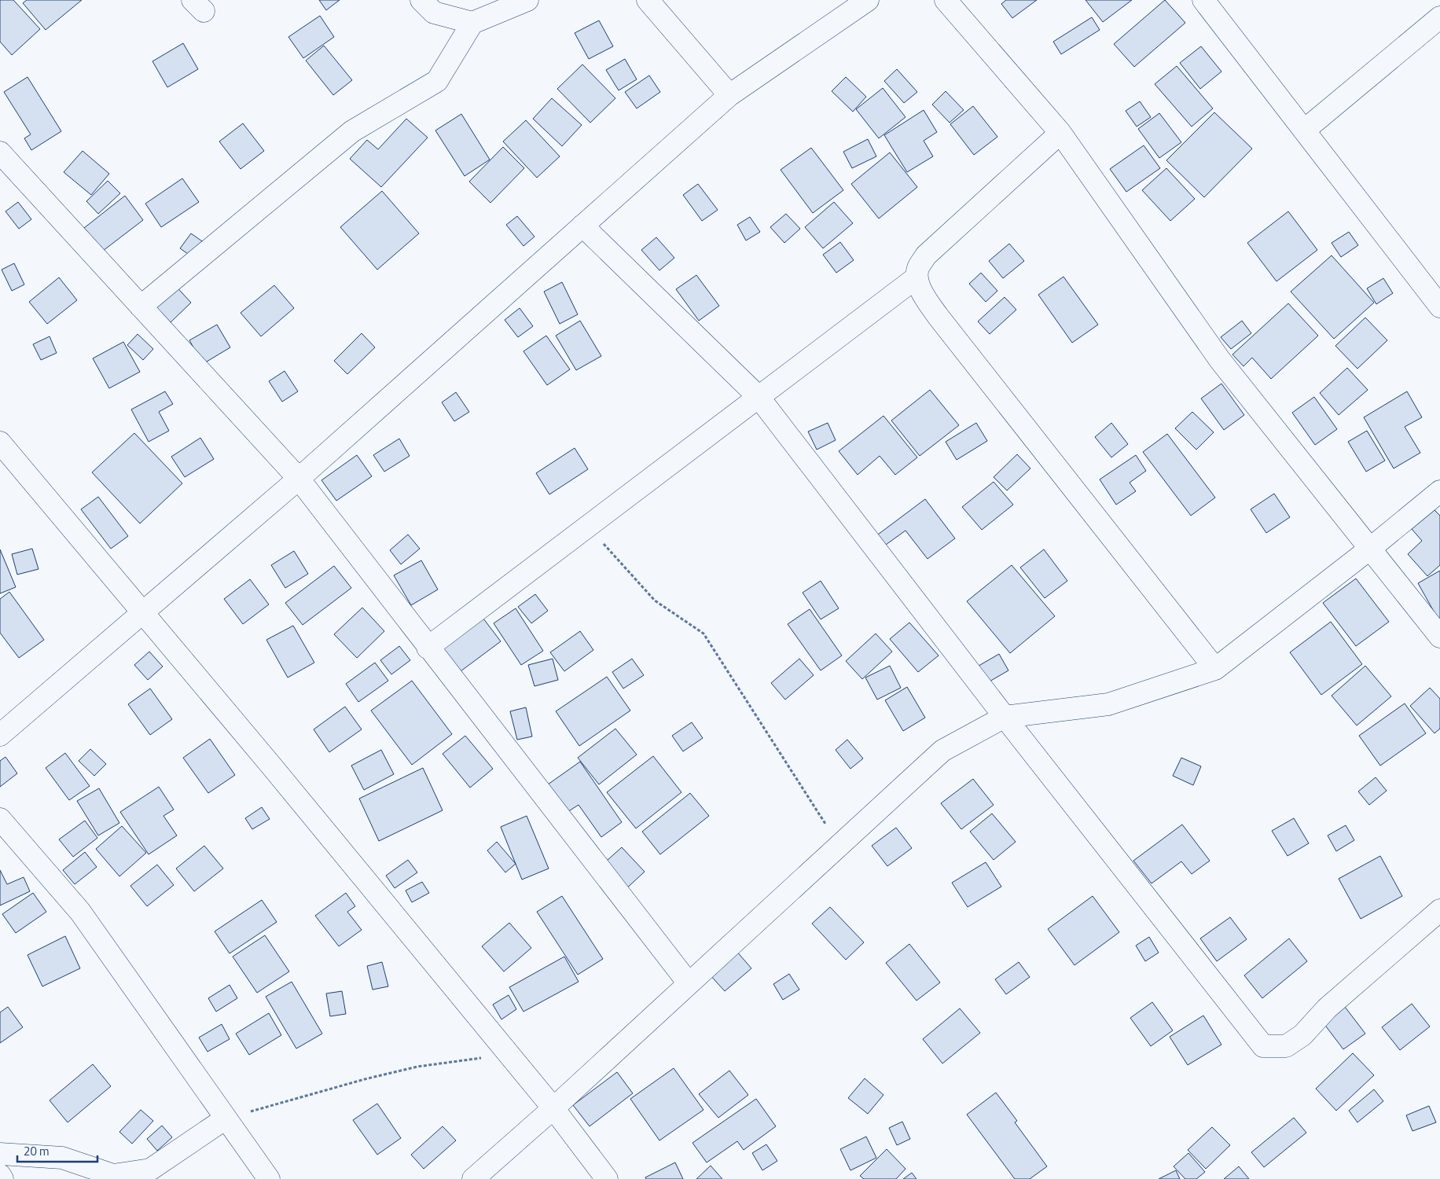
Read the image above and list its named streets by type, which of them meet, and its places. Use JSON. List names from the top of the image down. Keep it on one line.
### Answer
{"scale_bar":"20 m"}
